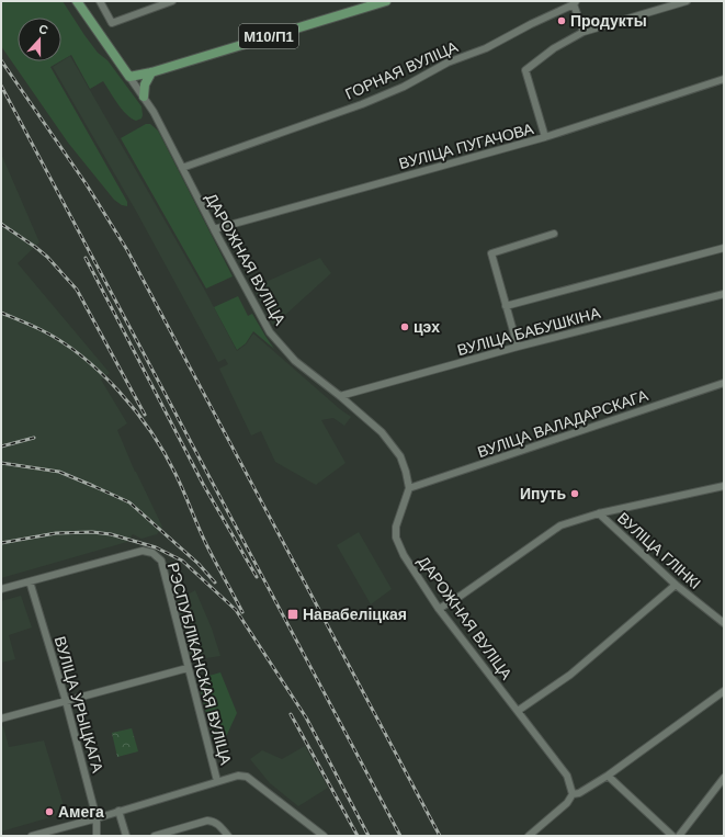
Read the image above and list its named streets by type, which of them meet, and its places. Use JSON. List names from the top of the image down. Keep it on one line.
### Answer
{"streets":{"main road":["М10/П1"],"street":["ГОРНАЯ ВУЛІЦА","ВУЛІЦА ПУГАЧОВА","ДАРОЖНАЯ ВУЛІЦА","ВУЛІЦА БАБУШКІНА","ВУЛІЦА ВАЛАДАРСКАГА","ВУЛІЦА ГЛІНКІ","РЭСПУБЛІКАНСКАЯ ВУЛІЦА","ВУЛІЦА УРЫЦКАГА"]},"crossings":[["М10/П1","ДАРОЖНАЯ ВУЛІЦА"],["ГОРНАЯ ВУЛІЦА","ДАРОЖНАЯ ВУЛІЦА"],["ВУЛІЦА ПУГАЧОВА","ДАРОЖНАЯ ВУЛІЦА"],["ДАРОЖНАЯ ВУЛІЦА","ВУЛІЦА БАБУШКІНА"],["ДАРОЖНАЯ ВУЛІЦА","ВУЛІЦА ВАЛАДАРСКАГА"],["РЭСПУБЛІКАНСКАЯ ВУЛІЦА","ВУЛІЦА УРЫЦКАГА"]],"places":{"other":["Продукты","цэх","Ипуть","Амега"],"transit":["Навабеліцкая"]},"north":"top"}
